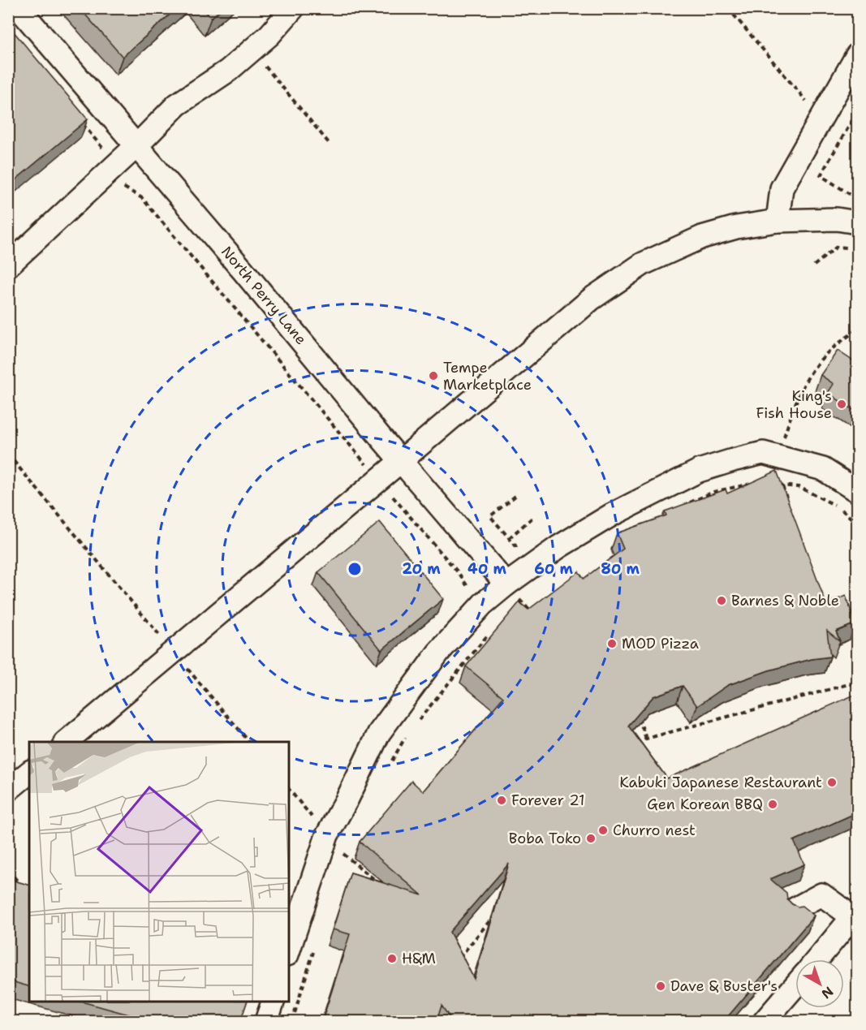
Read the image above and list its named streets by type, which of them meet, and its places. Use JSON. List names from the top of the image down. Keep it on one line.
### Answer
{"streets":{"lane":["North Perry Lane"]},"places":["Tempe Marketplace","King's Fish House","Barnes & Noble","MOD Pizza","Kabuki Japanese Restaurant","Forever 21","Gen Korean BBQ","Churro nest","Boba Toko","H&M","Dave & Buster's"],"north":"bottom right","rings":["20 m","40 m","60 m","80 m"]}
